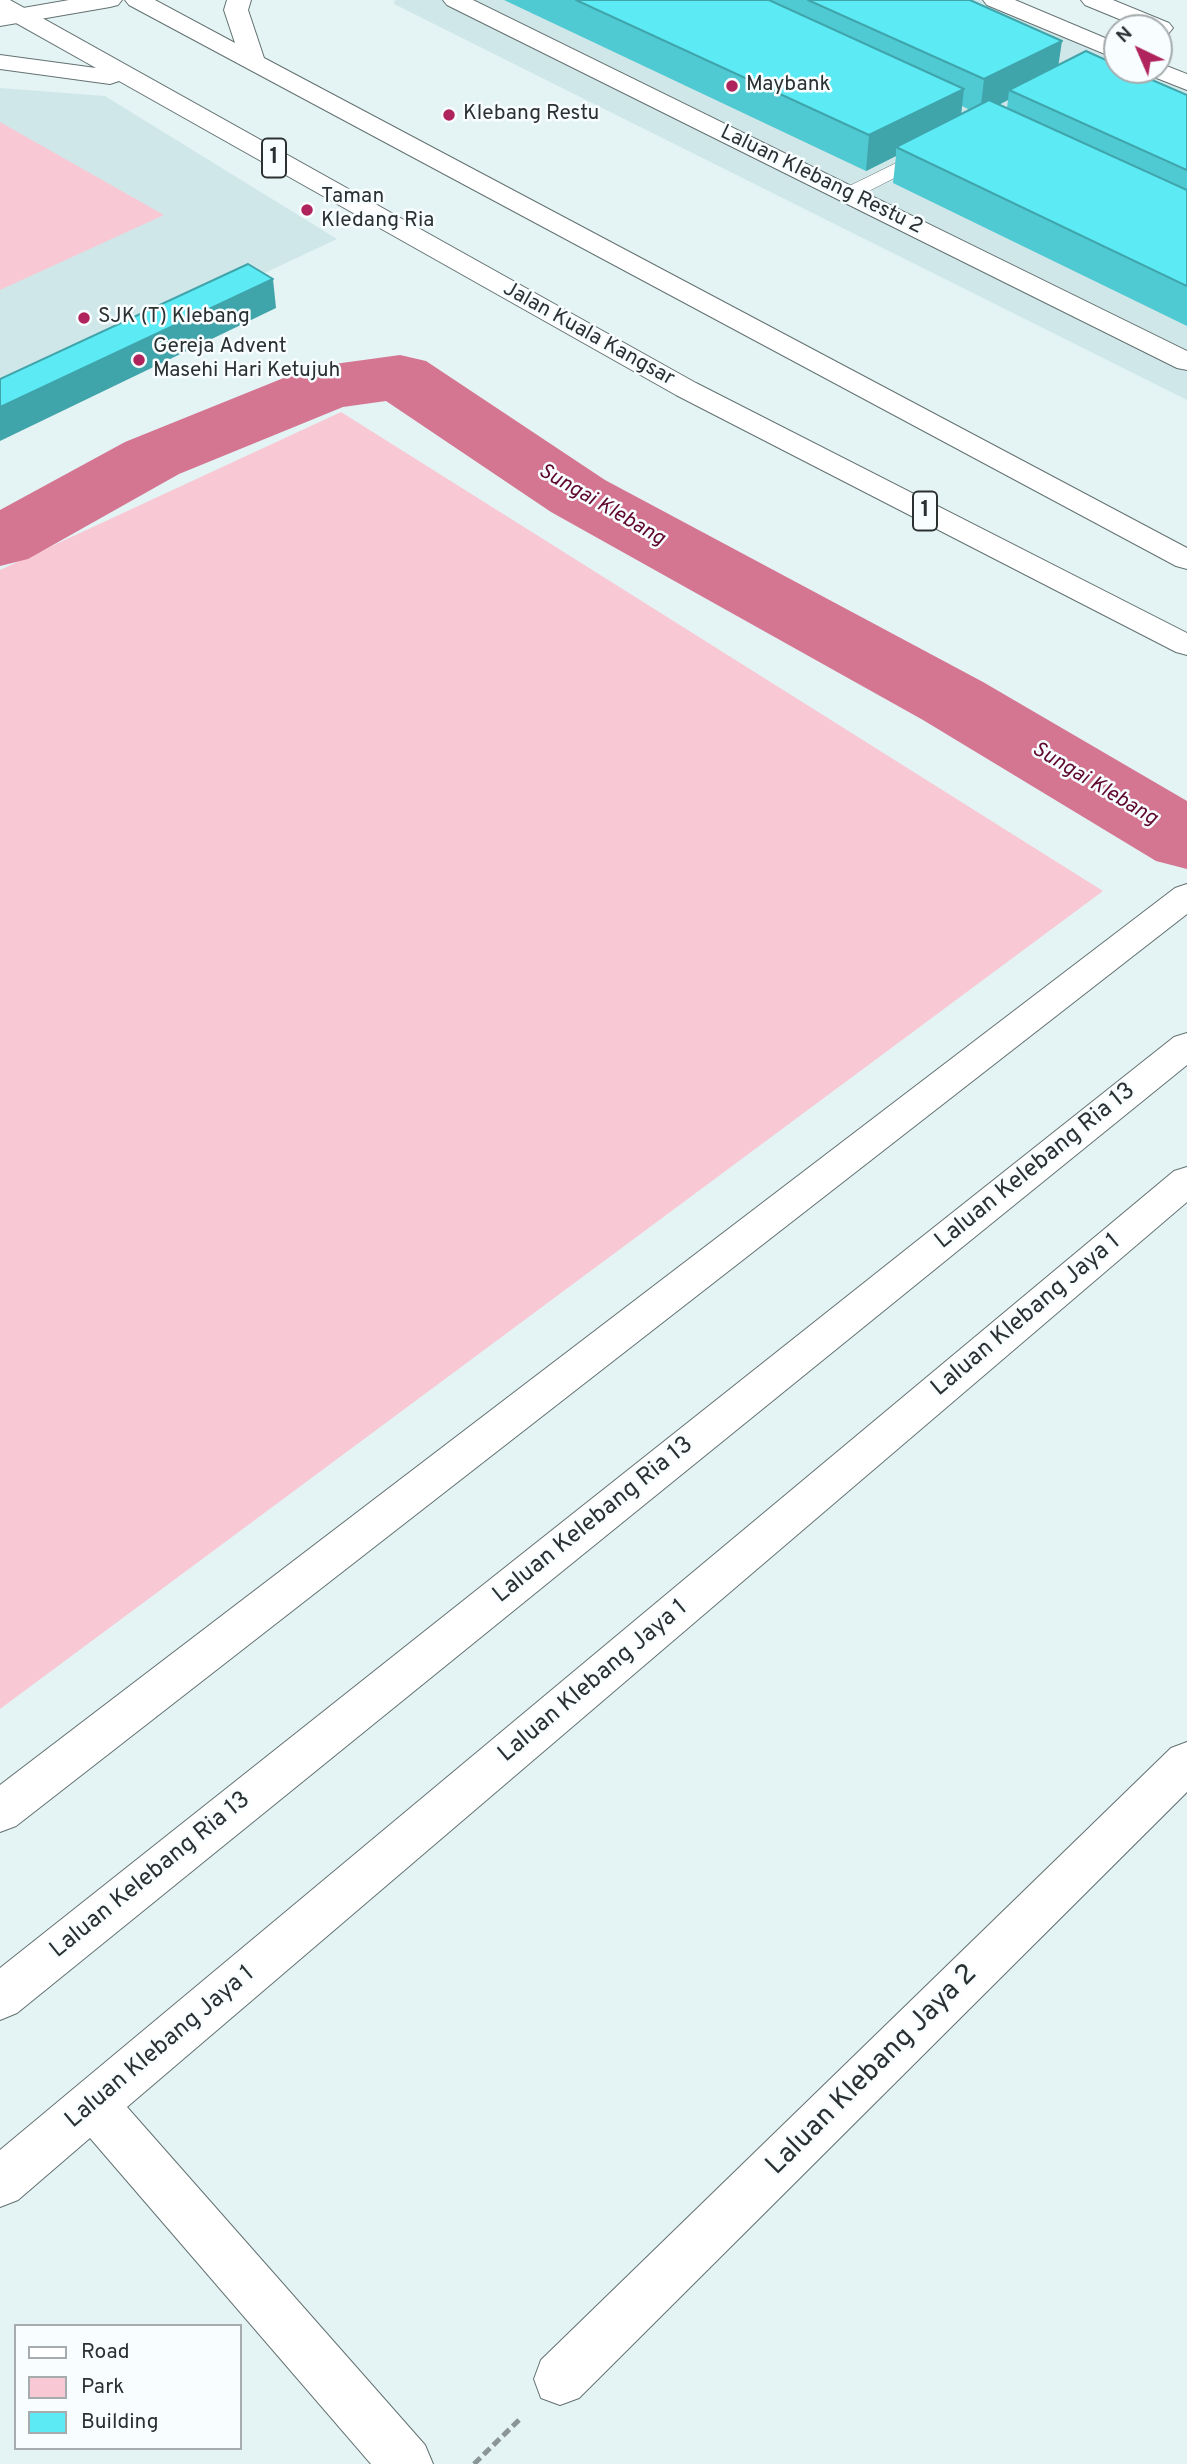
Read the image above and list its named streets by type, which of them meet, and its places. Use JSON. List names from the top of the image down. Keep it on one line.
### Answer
{"streets":{"main road":["1","Laluan Klebang Restu 2","Jalan Kuala Kangsar","Laluan Kelebang Ria 13","Laluan Klebang Jaya 1","Laluan Klebang Jaya 2"]},"water":["Sungai Klebang"],"places":["Maybank","Klebang Restu","Taman Kledang Ria","SJK (T) Klebang","Gereja Advent Masehi Hari Ketujuh"],"legend":["Road","Park","Building"],"north":"top left"}
